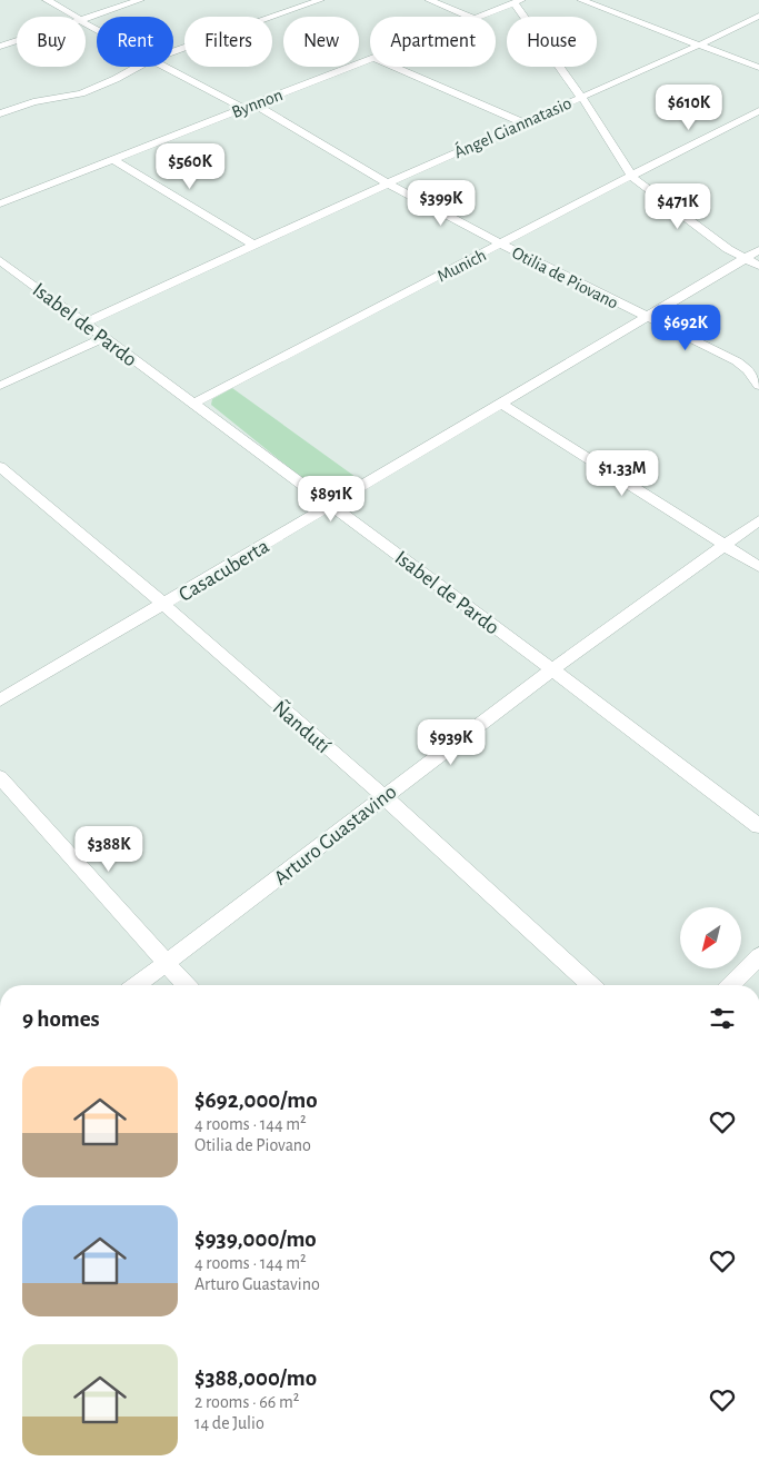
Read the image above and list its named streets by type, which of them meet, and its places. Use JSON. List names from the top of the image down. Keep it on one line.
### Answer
{"streets":{"street":["Bynnon","Ángel Giannatasio","Munich","Otilia de Piovano","Isabel de Pardo","Casacuberta","Ñandutí","Arturo Guastavino"]},"crossings":[["Bynnon","Otilia de Piovano"],["Ángel Giannatasio","Otilia de Piovano"],["Ángel Giannatasio","Isabel de Pardo"],["Munich","Otilia de Piovano"],["Munich","Isabel de Pardo"],["Otilia de Piovano","Casacuberta"],["Isabel de Pardo","Casacuberta"],["Isabel de Pardo","Arturo Guastavino"],["Casacuberta","Ñandutí"],["Ñandutí","Arturo Guastavino"]],"north":"bottom left","page":{"chip":["Buy","Rent","Filters","New","Apartment","House"],"price":["$610K","$560K","$399K","$471K","$692K","$1.33M","$891K","$939K","$388K"],"heading":"9 homes","list":[{"name":"$692,000/mo","note":"4 rooms · 144 m² · Otilia de Piovano"},{"name":"$939,000/mo","note":"4 rooms · 144 m² · Arturo Guastavino"},{"name":"$388,000/mo","note":"2 rooms · 66 m² · 14 de Julio"}]}}
